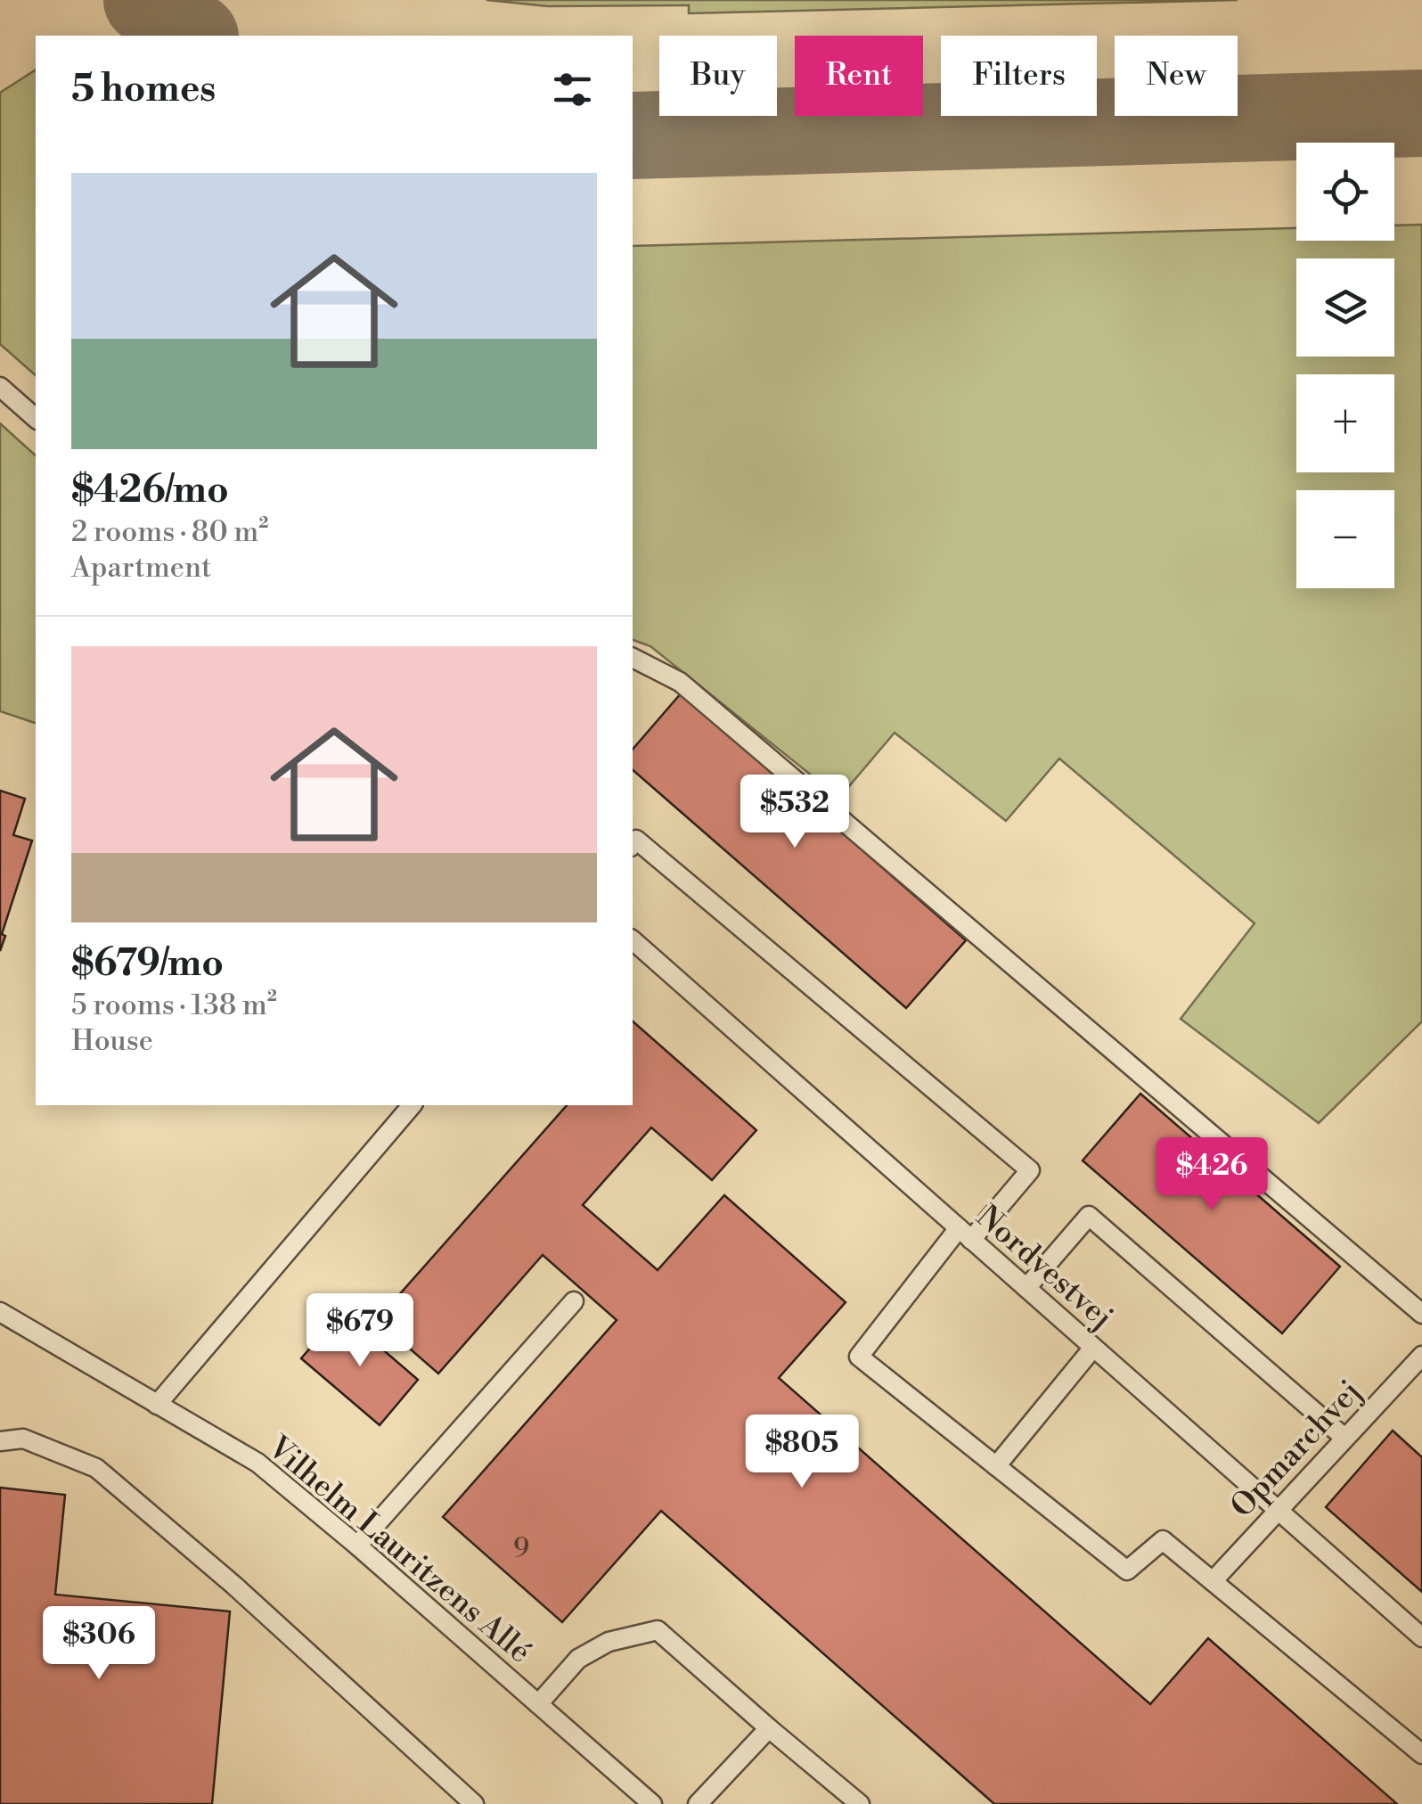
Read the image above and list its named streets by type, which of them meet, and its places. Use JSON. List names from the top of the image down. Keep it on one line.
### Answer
{"streets":{"lane":["Nordvestvej","Opmarchvej","Vilhelm Lauritzens Allé"]},"crossings":[["Nordvestvej","Opmarchvej"]],"house_numbers":["9"],"page":{"chip":["Buy","Rent","Filters","New"],"heading":"5 homes","map_buttons":["+","−"],"list":[{"name":"$426/mo","note":"2 rooms · 80 m² · Apartment"},{"name":"$679/mo","note":"5 rooms · 138 m² · House"}],"price":["$532","$426","$679","$805","$306"]}}
